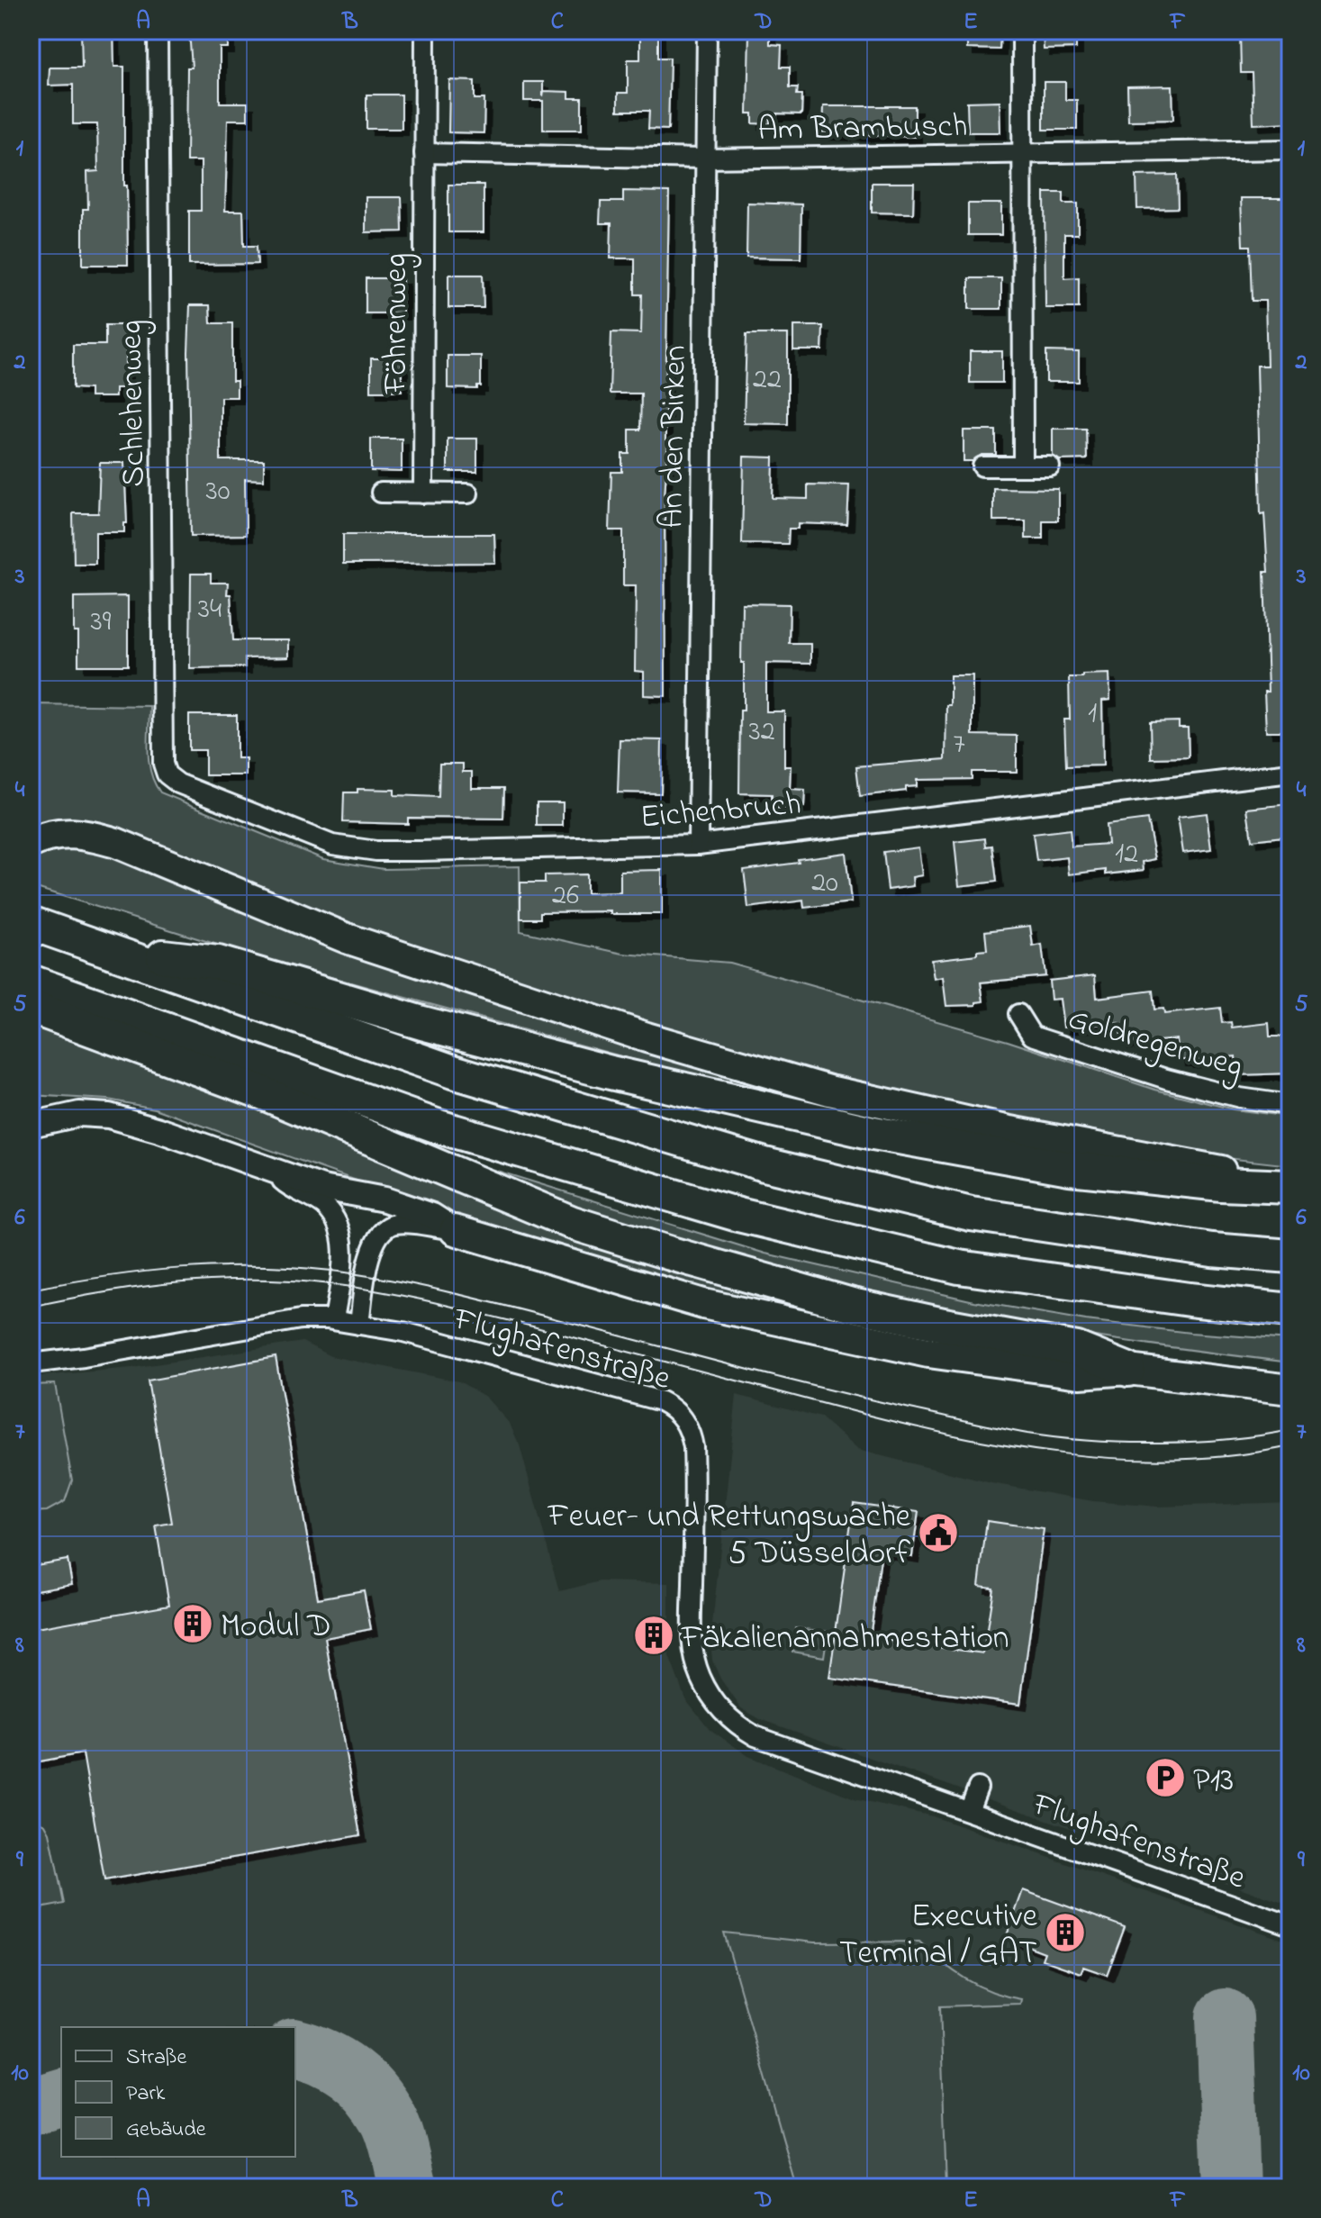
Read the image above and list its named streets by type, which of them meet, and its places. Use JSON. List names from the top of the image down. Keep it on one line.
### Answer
{"streets":{"street":["Am Brambusch","Föhrenweg","Schlehenweg","An den Birken","Eichenbruch","Goldregenweg","Flughafenstraße"]},"crossings":[["Am Brambusch","An den Birken"],["Schlehenweg","Eichenbruch"],["An den Birken","Eichenbruch"]],"places":{"public building":["Feuer- und Rettungswache 5 Düsseldorf"],"building":["Modul D","Fäkalienannahmestation","Executive Terminal / GAT"],"parking":["P13"]},"house_numbers":["22","30","34","39","1","32","7","12","20","26"],"legend":["Straße","Park","Gebäude"],"grid":{"columns":["A","B","C","D","E","F"],"rows":["1","2","3","4","5","6","7","8","9","10"]}}
